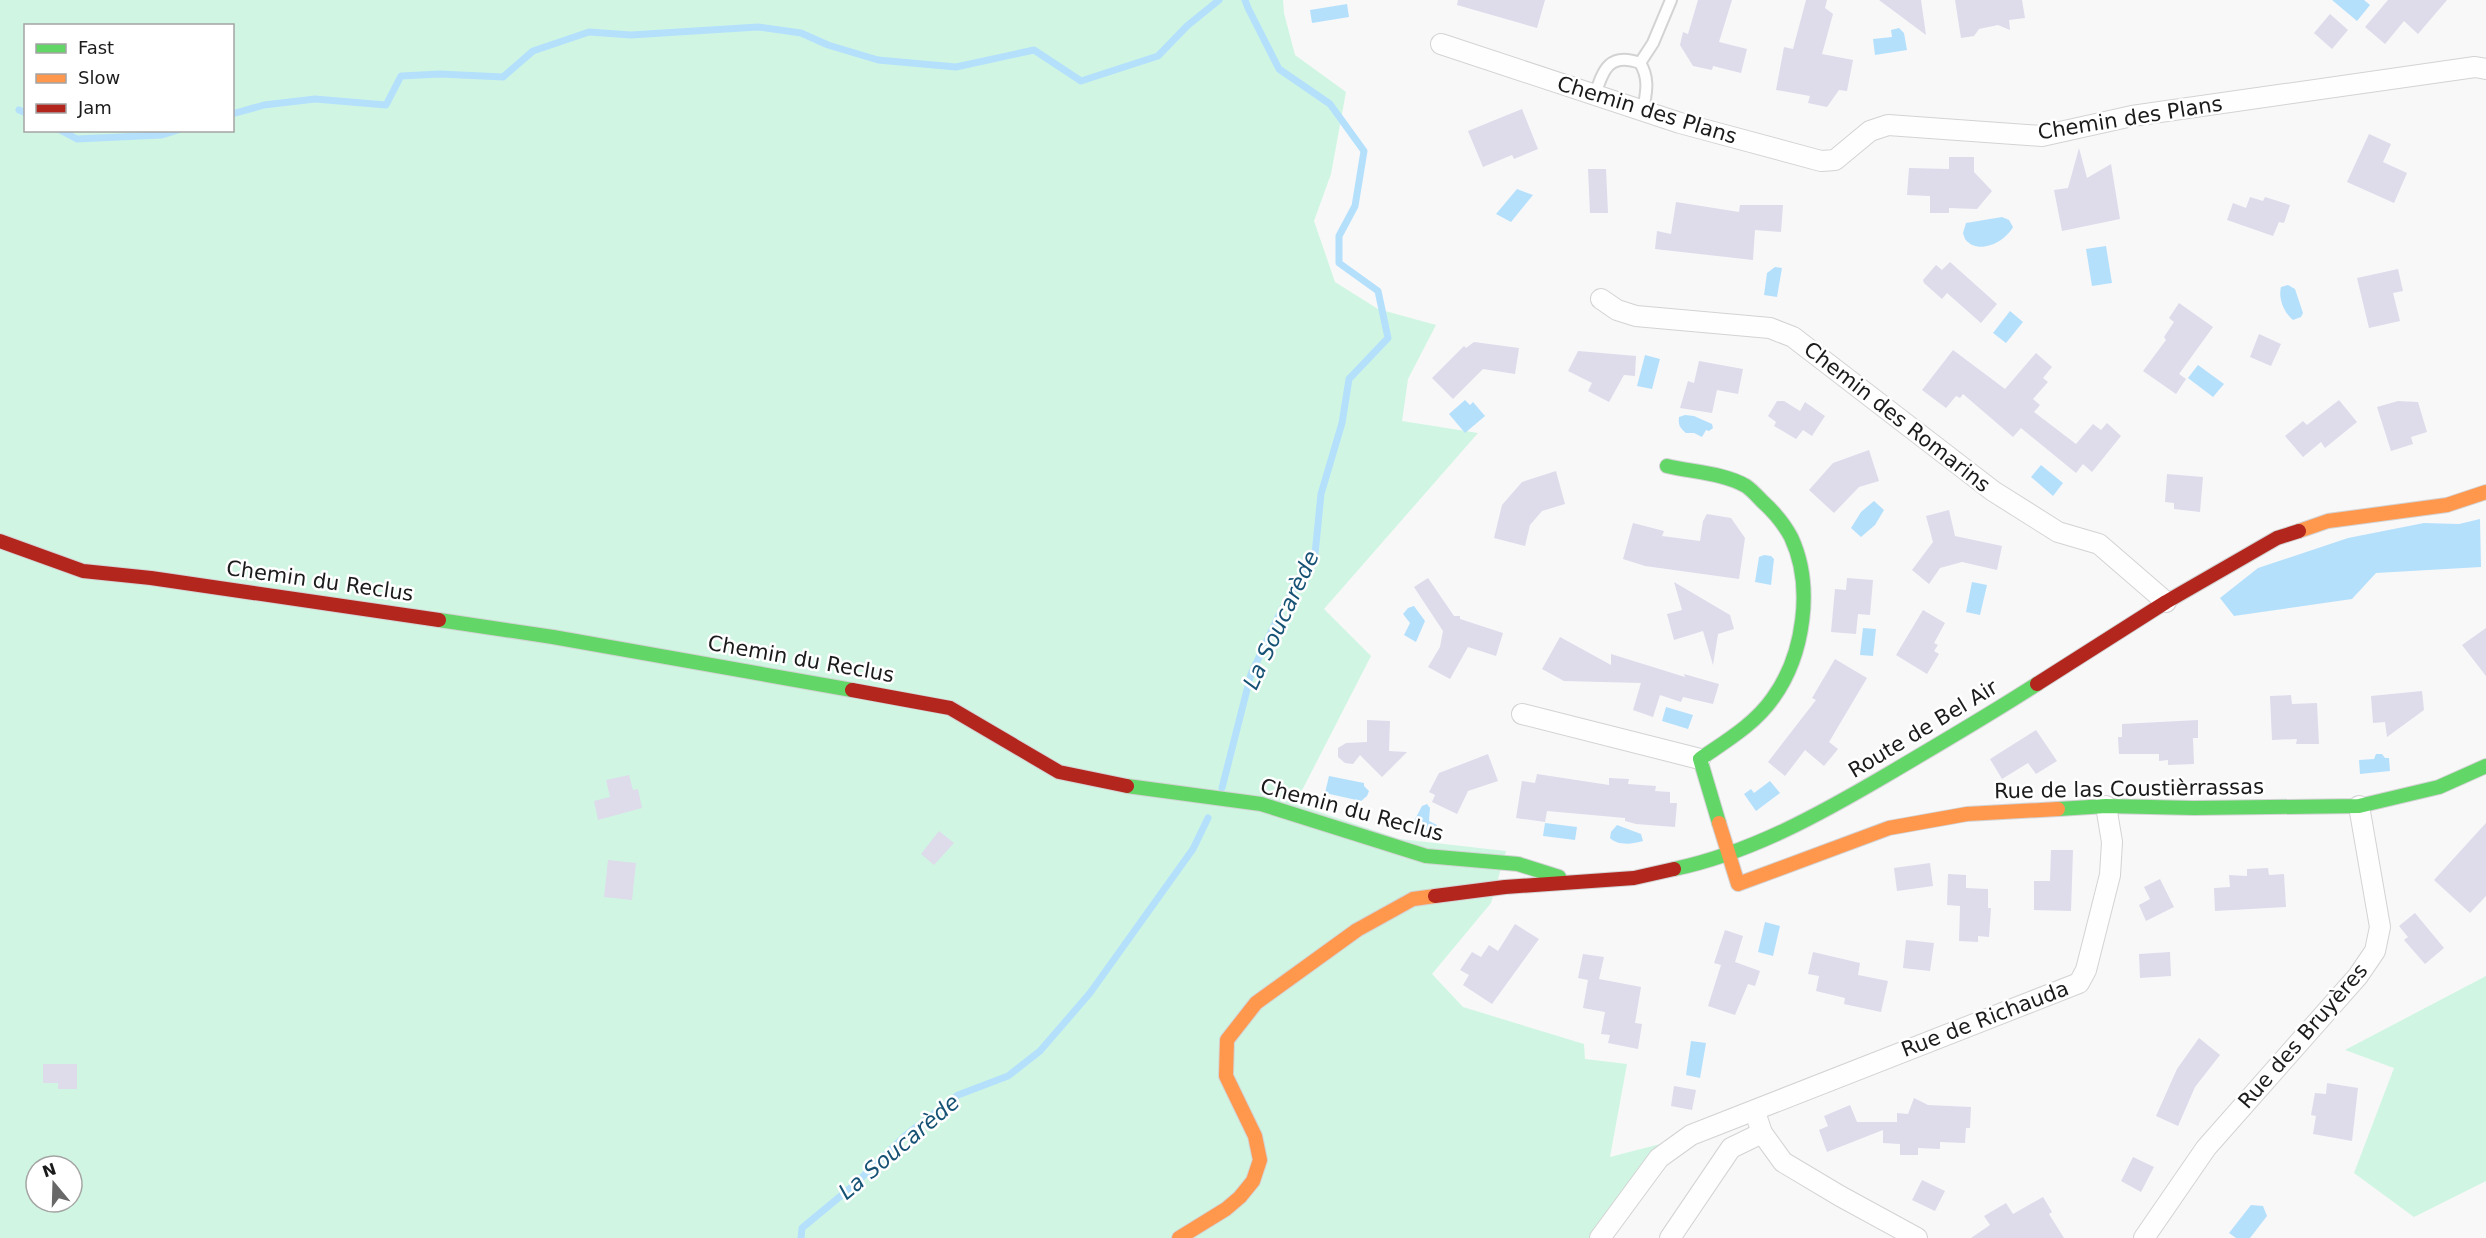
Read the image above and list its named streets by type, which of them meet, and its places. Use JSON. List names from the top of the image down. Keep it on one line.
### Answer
{"streets":{"street":["Chemin des Plans","Chemin des Romarins","Chemin du Reclus","Route de Bel Air","Rue de las Coustièrrassas","Rue de Richauda","Rue des Bruyères"]},"crossings":[["Chemin des Romarins","Route de Bel Air"],["Chemin du Reclus","Route de Bel Air"],["Route de Bel Air","Rue de las Coustièrrassas"],["Rue de las Coustièrrassas","Rue de Richauda"],["Rue de las Coustièrrassas","Rue des Bruyères"]],"water":["La Soucarède"],"legend":["Fast","Slow","Jam"],"north":"top"}
